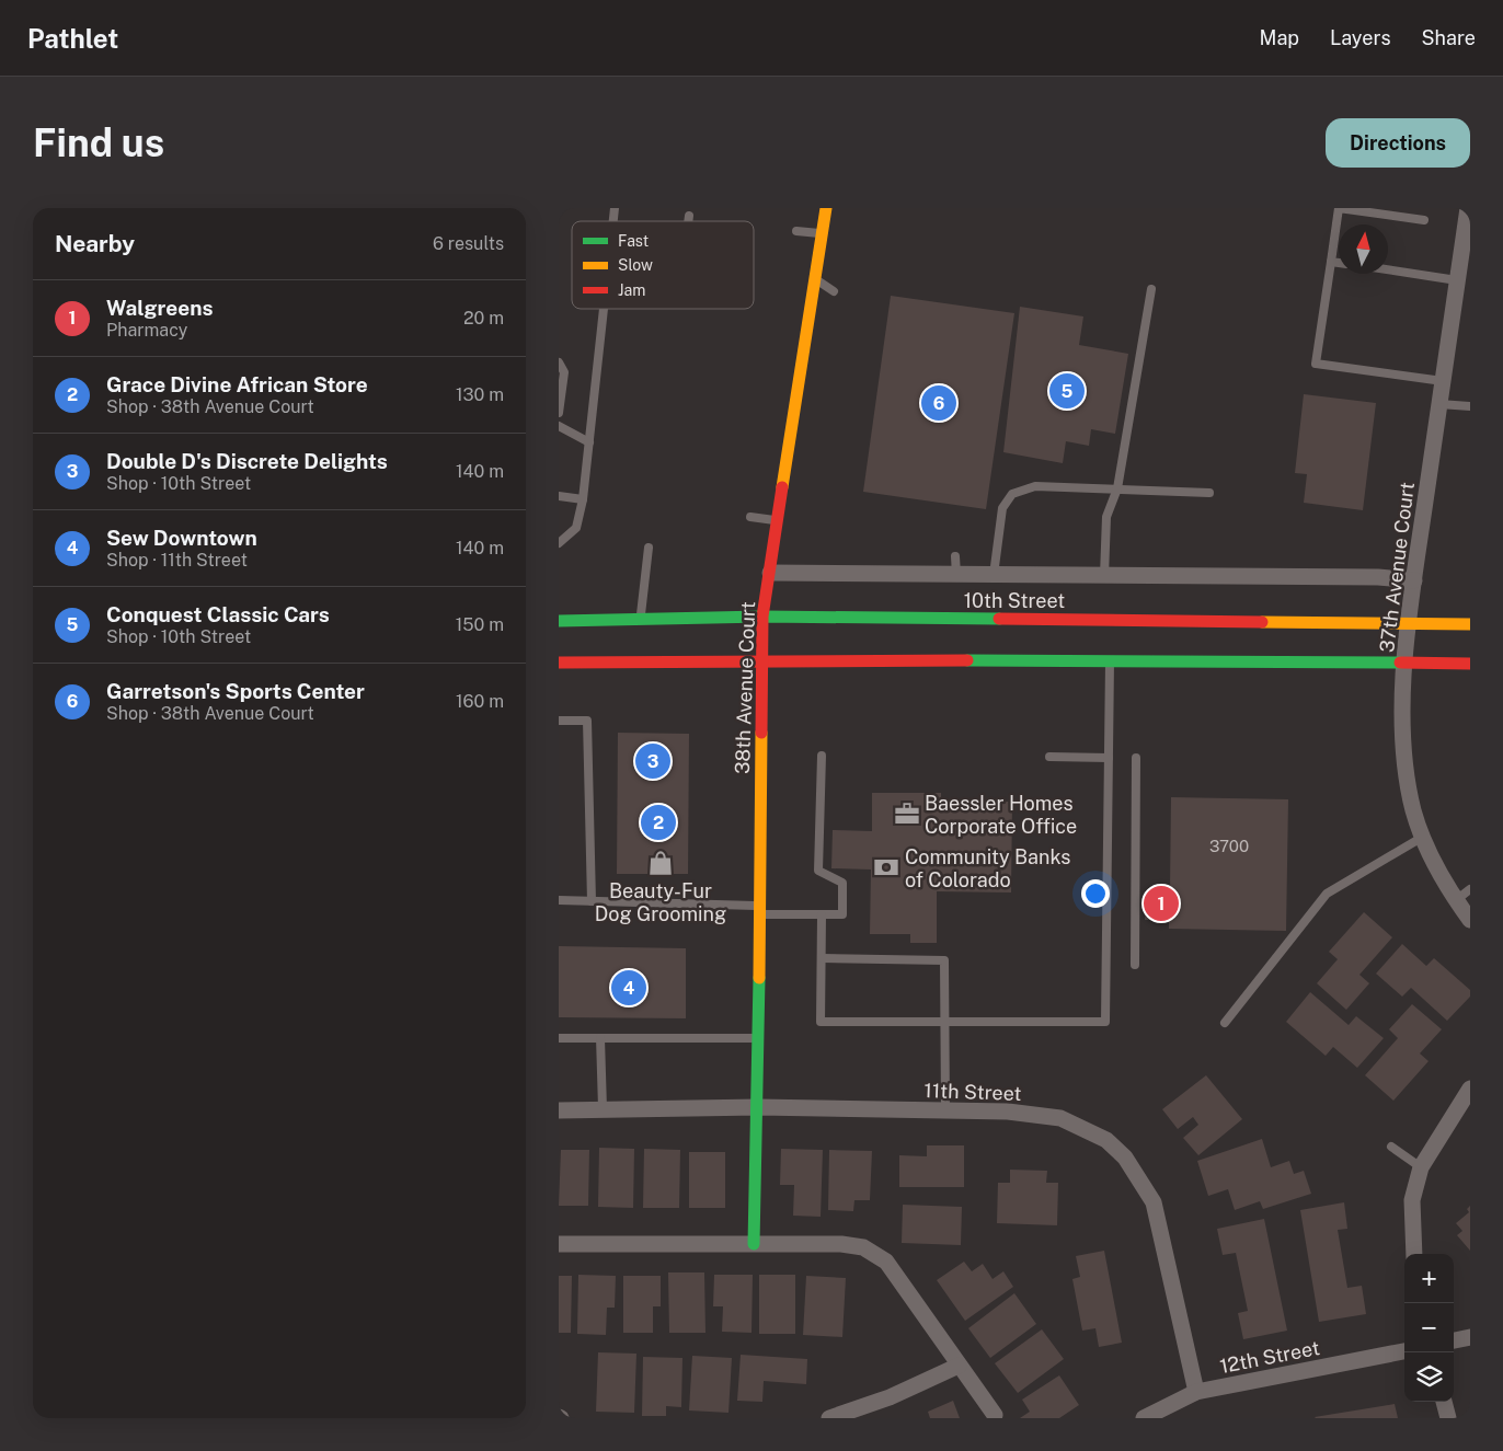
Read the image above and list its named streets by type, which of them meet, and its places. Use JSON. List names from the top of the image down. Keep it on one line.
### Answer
{"streets":{"main road":["10th Street","38th Avenue Court"],"street":["37th Avenue Court","11th Street","12th Street"]},"crossings":[["37th Avenue Court","10th Street"],["10th Street","38th Avenue Court"],["38th Avenue Court","11th Street"],["11th Street","12th Street"]],"places":{"office":["Baessler Homes Corporate Office"],"shop":["Beauty-Fur Dog Grooming"],"bank":["Community Banks of Colorado"]},"house_numbers":["3700"],"legend":["Fast","Slow","Jam"],"north":"top","page":{"header":"Pathlet","nav":["Map","Layers","Share"],"buttons":"Directions","title":"Find us","heading":["Nearby","6 results"],"list":[{"mark":"1","name":"Walgreens","note":"Pharmacy","value":"20 m"},{"mark":"2","name":"Grace Divine African Store","note":"Shop · 38th Avenue Court","value":"130 m"},{"mark":"3","name":"Double D's Discrete Delights","note":"Shop · 10th Street","value":"140 m"},{"mark":"4","name":"Sew Downtown","note":"Shop · 11th Street","value":"140 m"},{"mark":"5","name":"Conquest Classic Cars","note":"Shop · 10th Street","value":"150 m"},{"mark":"6","name":"Garretson's Sports Center","note":"Shop · 38th Avenue Court","value":"160 m"}],"pins":["5","6","3","2","1","4"],"map_buttons":["+","−"]}}
